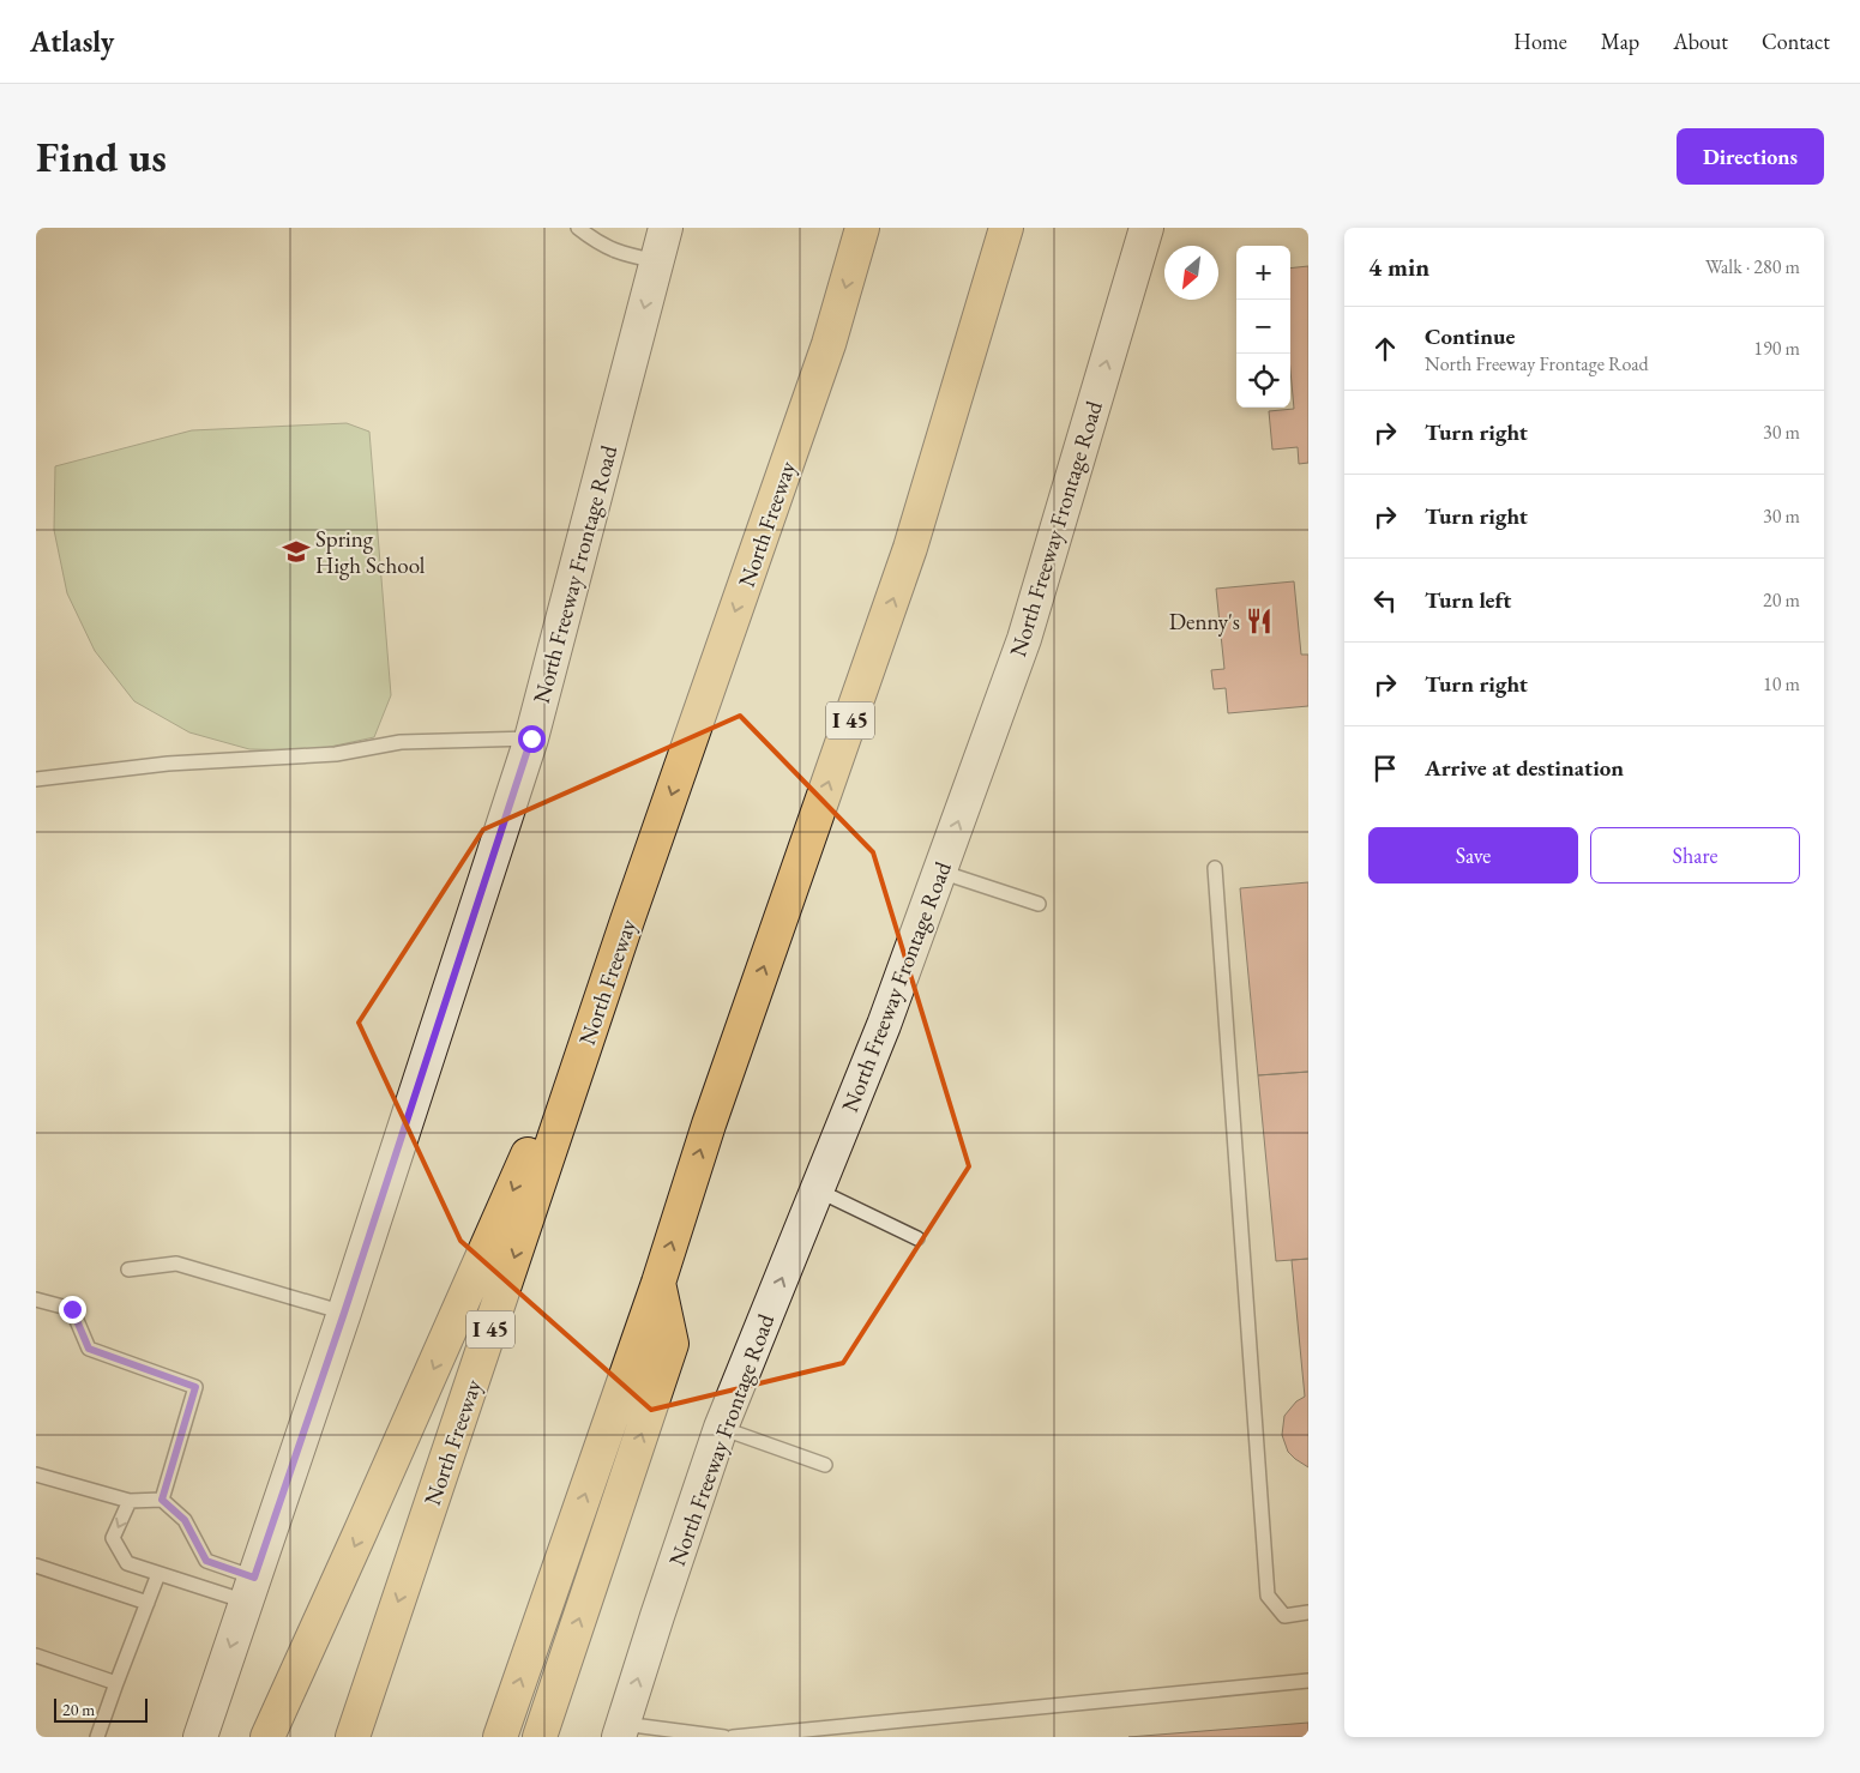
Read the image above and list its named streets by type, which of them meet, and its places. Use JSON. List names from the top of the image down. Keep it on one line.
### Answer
{"streets":{"highway":["North Freeway","I 45"],"main road":["North Freeway Frontage Road"]},"places":{"school or university":["Spring High School"],"restaurant":["Denny's"]},"scale_bar":"20 m","north":"bottom left","page":{"header":"Atlasly","nav":["Home","Map","About","Contact"],"buttons":["Directions",["Save","Share"]],"title":"Find us","heading":["4 min","Walk · 280 m"],"map_buttons":["+","−"],"list":[["Continue","North Freeway Frontage Road","190 m"],["Turn right","30 m"],["Turn right","30 m"],["Turn left","20 m"],["Turn right","10 m"],"Arrive at destination"],"scale":"20 m"}}
